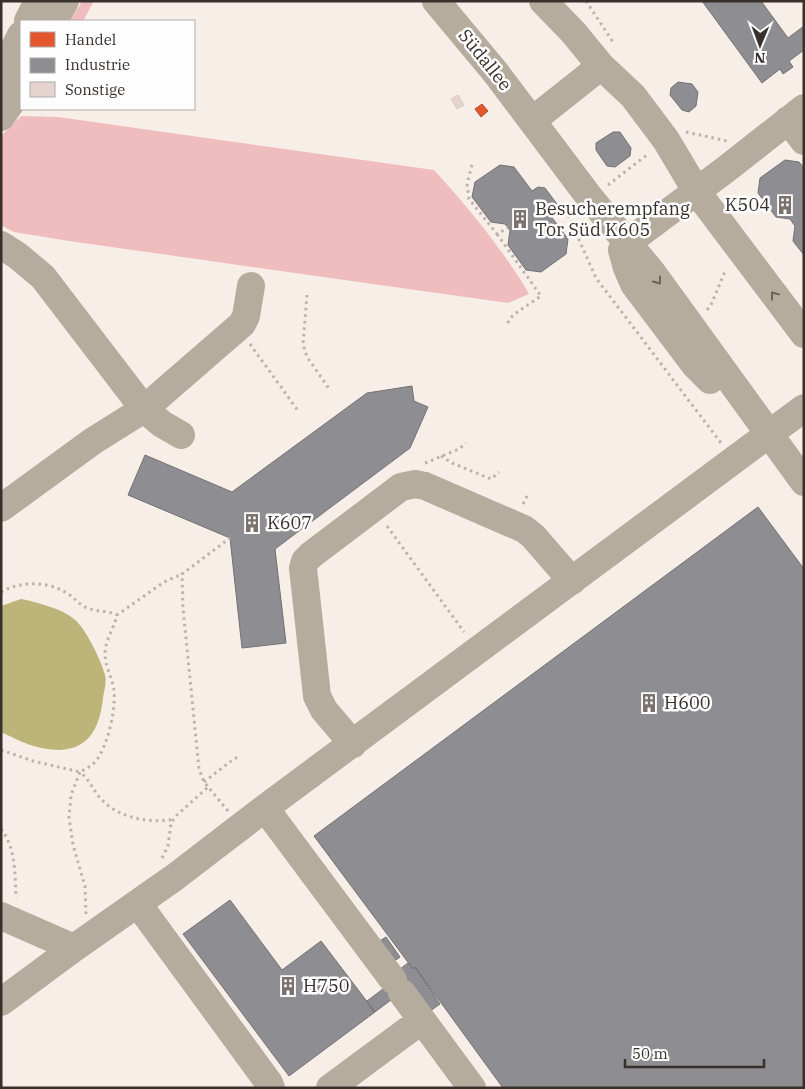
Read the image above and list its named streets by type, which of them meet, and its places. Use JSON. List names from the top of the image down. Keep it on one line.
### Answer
{"streets":{"street":["Südallee"]},"places":{"building":["K504","Besucherempfang Tor Süd K605","K607","H600","H750"]},"legend":["Handel","Industrie","Sonstige"],"scale_bar":"50 m","north":"bottom"}
